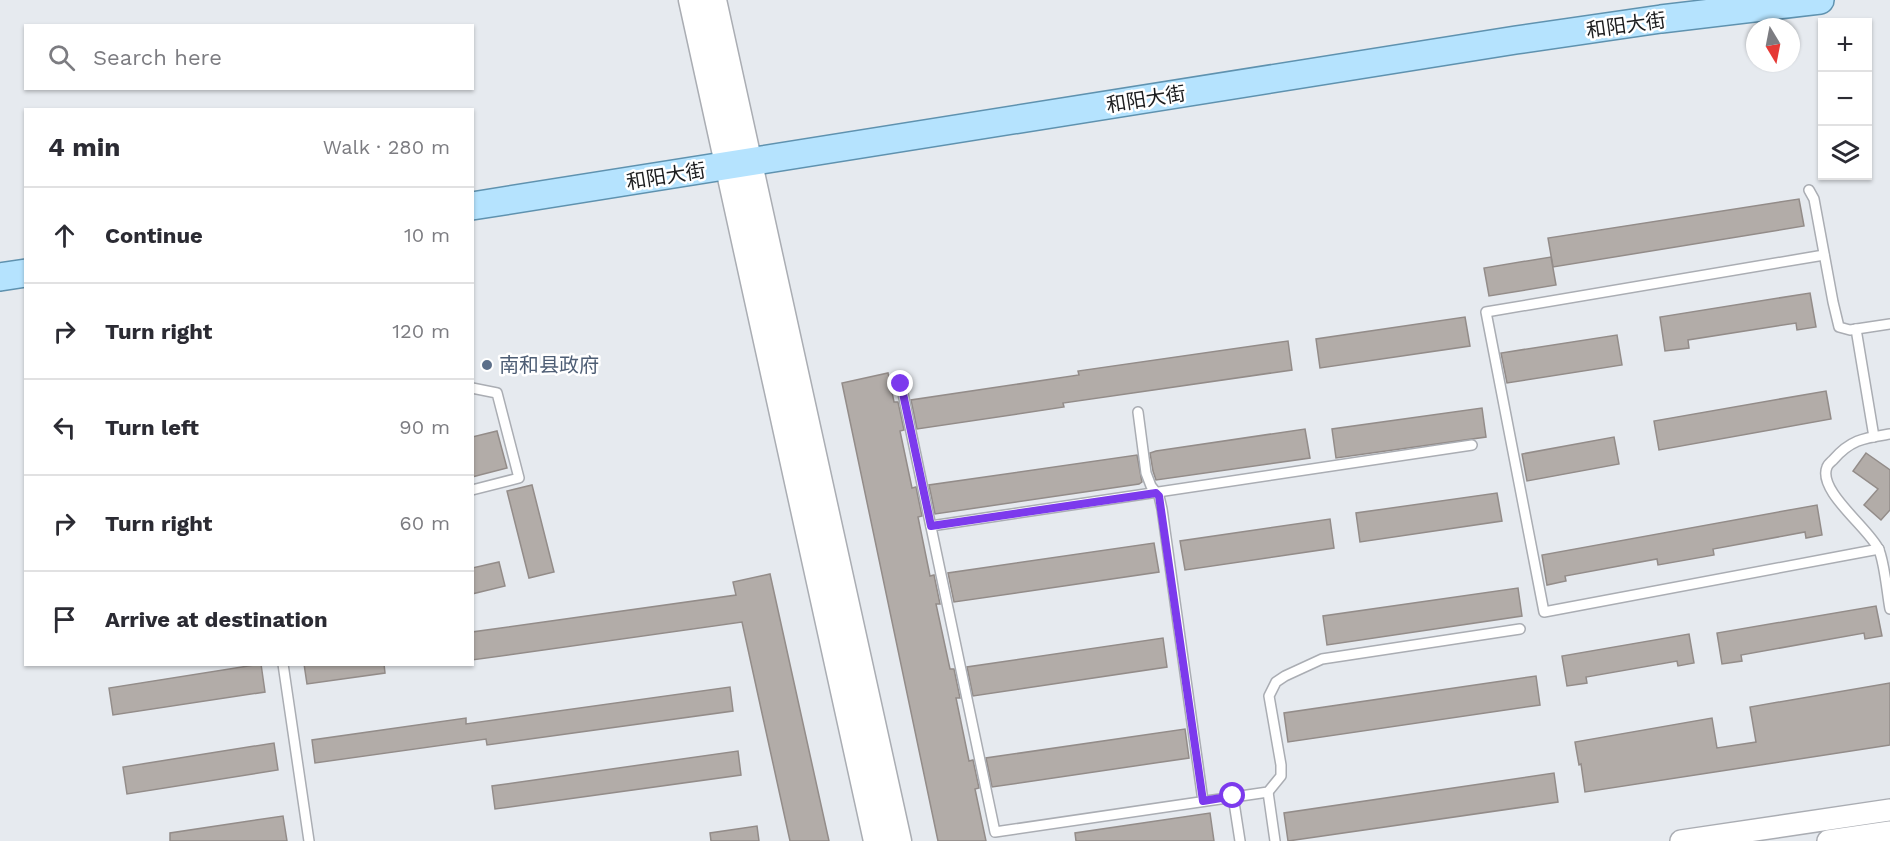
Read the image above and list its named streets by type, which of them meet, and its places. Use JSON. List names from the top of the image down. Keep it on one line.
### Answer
{"streets":{"main road":["和阳大街"]},"places":["南和县政府"],"north":"bottom","page":{"map_buttons":["+","−"],"search":"Search here","heading":["4 min","Walk · 280 m"],"list":[["Continue","10 m"],["Turn right","120 m"],["Turn left","90 m"],["Turn right","60 m"],"Arrive at destination"]}}
